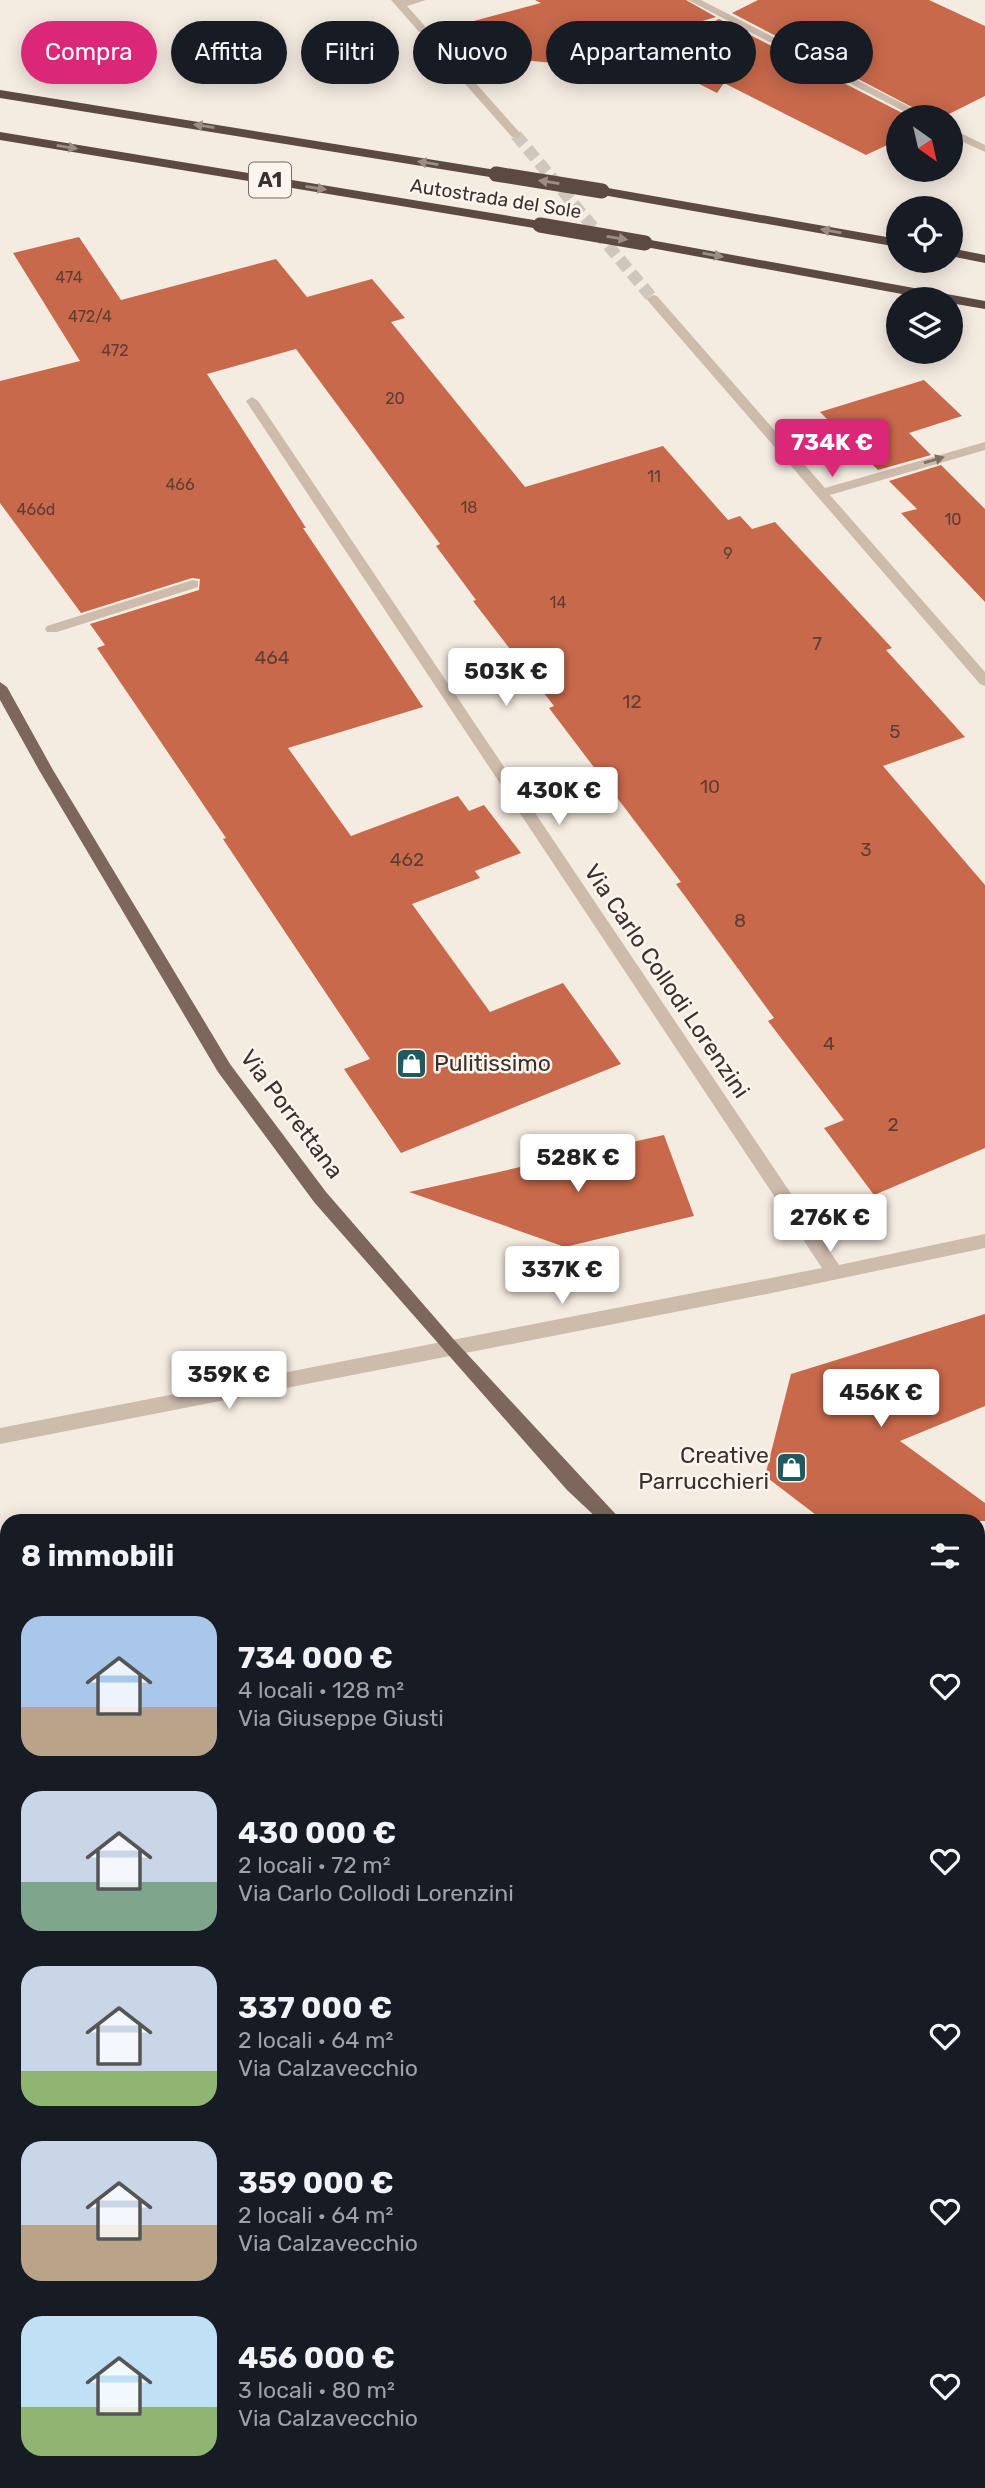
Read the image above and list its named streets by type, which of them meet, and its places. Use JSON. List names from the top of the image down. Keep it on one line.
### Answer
{"streets":{"highway":["A1","Autostrada del Sole"],"main road":["Via Porrettana"],"street":["Via Carlo Collodi Lorenzini"]},"places":{"shop":["Pulitissimo","Creative Parrucchieri"]},"house_numbers":["474","472/4","472","20","11","466","18","466d","10","9","14","7","464","12","5","10","3","462","8","4","2"],"north":"bottom right","page":{"chip":["Compra","Affitta","Filtri","Nuovo","Appartamento","Casa"],"price":["734K €","503K €","430K €","528K €","276K €","337K €","359K €","456K €"],"heading":"8 immobili","list":[{"name":"734 000 €","note":"4 locali · 128 m² · Via Giuseppe Giusti"},{"name":"430 000 €","note":"2 locali · 72 m² · Via Carlo Collodi Lorenzini"},{"name":"337 000 €","note":"2 locali · 64 m² · Via Calzavecchio"},{"name":"359 000 €","note":"2 locali · 64 m² · Via Calzavecchio"},{"name":"456 000 €","note":"3 locali · 80 m² · Via Calzavecchio"}]}}
